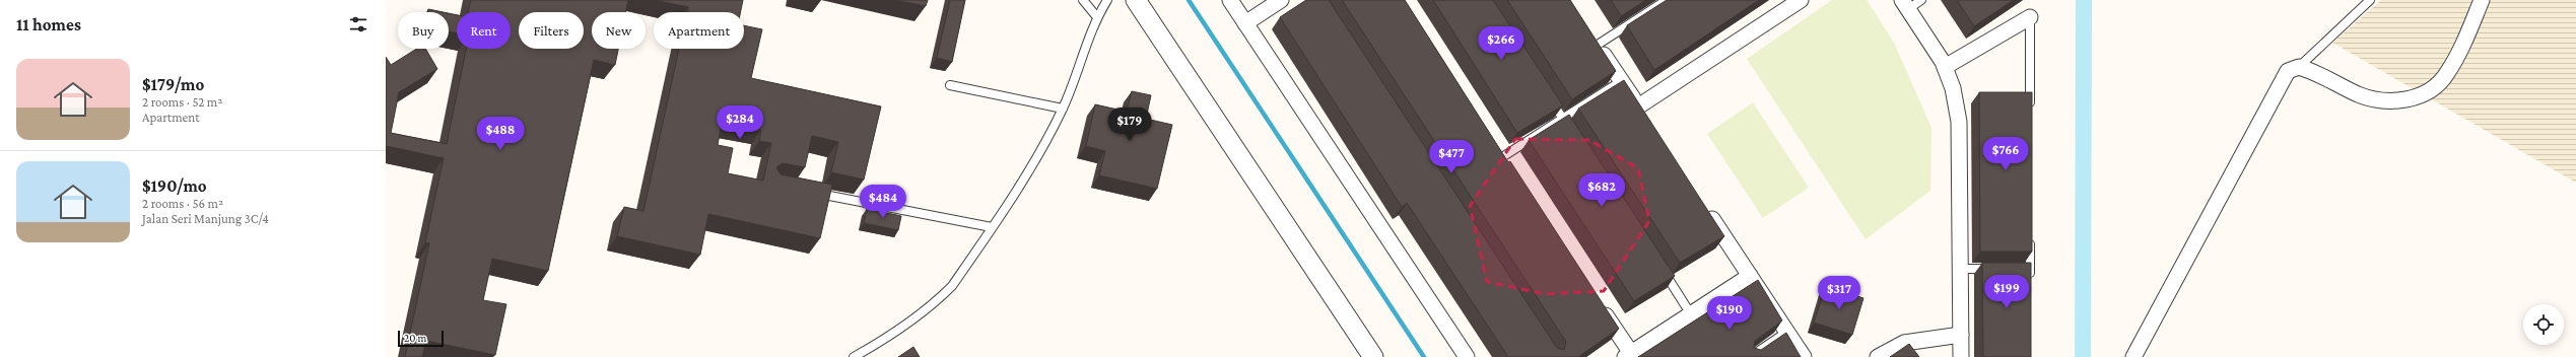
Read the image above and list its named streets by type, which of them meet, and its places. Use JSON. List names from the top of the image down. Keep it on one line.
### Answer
{"scale_bar":"20 m","page":{"heading":"11 homes","chip":["Buy","Rent","Filters","New","Apartment"],"price":["$266","$284","$179","$488","$766","$477","$682","$484","$199","$317","$190"],"list":[{"name":"$179/mo","note":"2 rooms · 52 m² · Apartment"},{"name":"$190/mo","note":"2 rooms · 56 m² · Jalan Seri Manjung 3C/4"}],"scale":"20 m"}}
